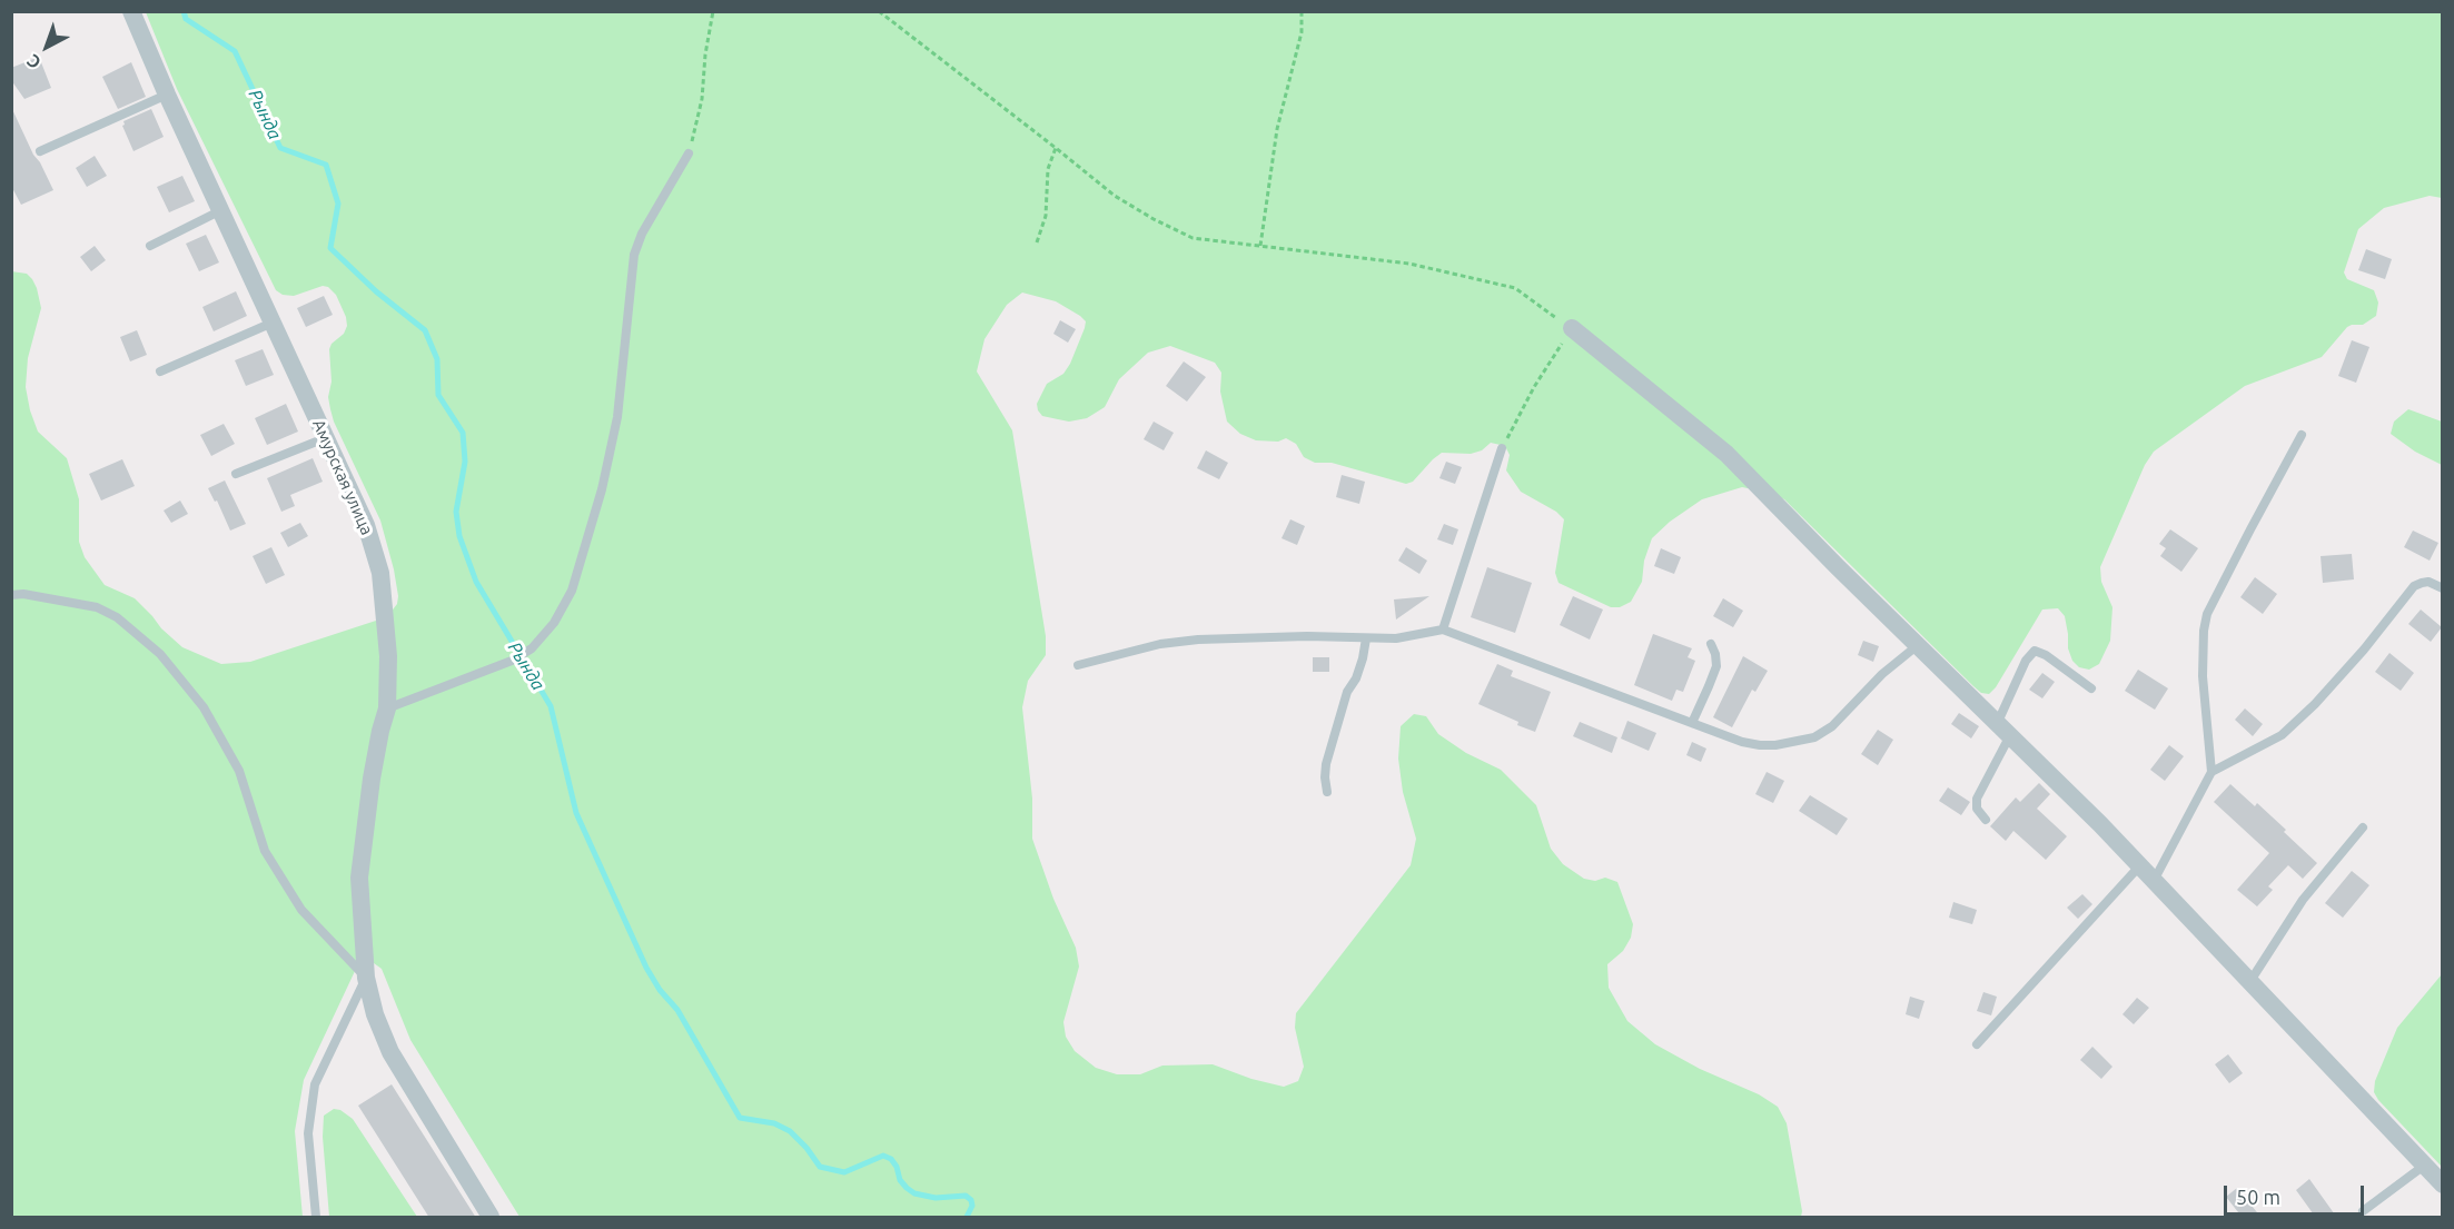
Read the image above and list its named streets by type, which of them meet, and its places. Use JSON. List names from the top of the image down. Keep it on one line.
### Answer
{"streets":{"street":["Амурская улица"]},"water":["Рында"],"scale_bar":"50 m","north":"bottom left"}
